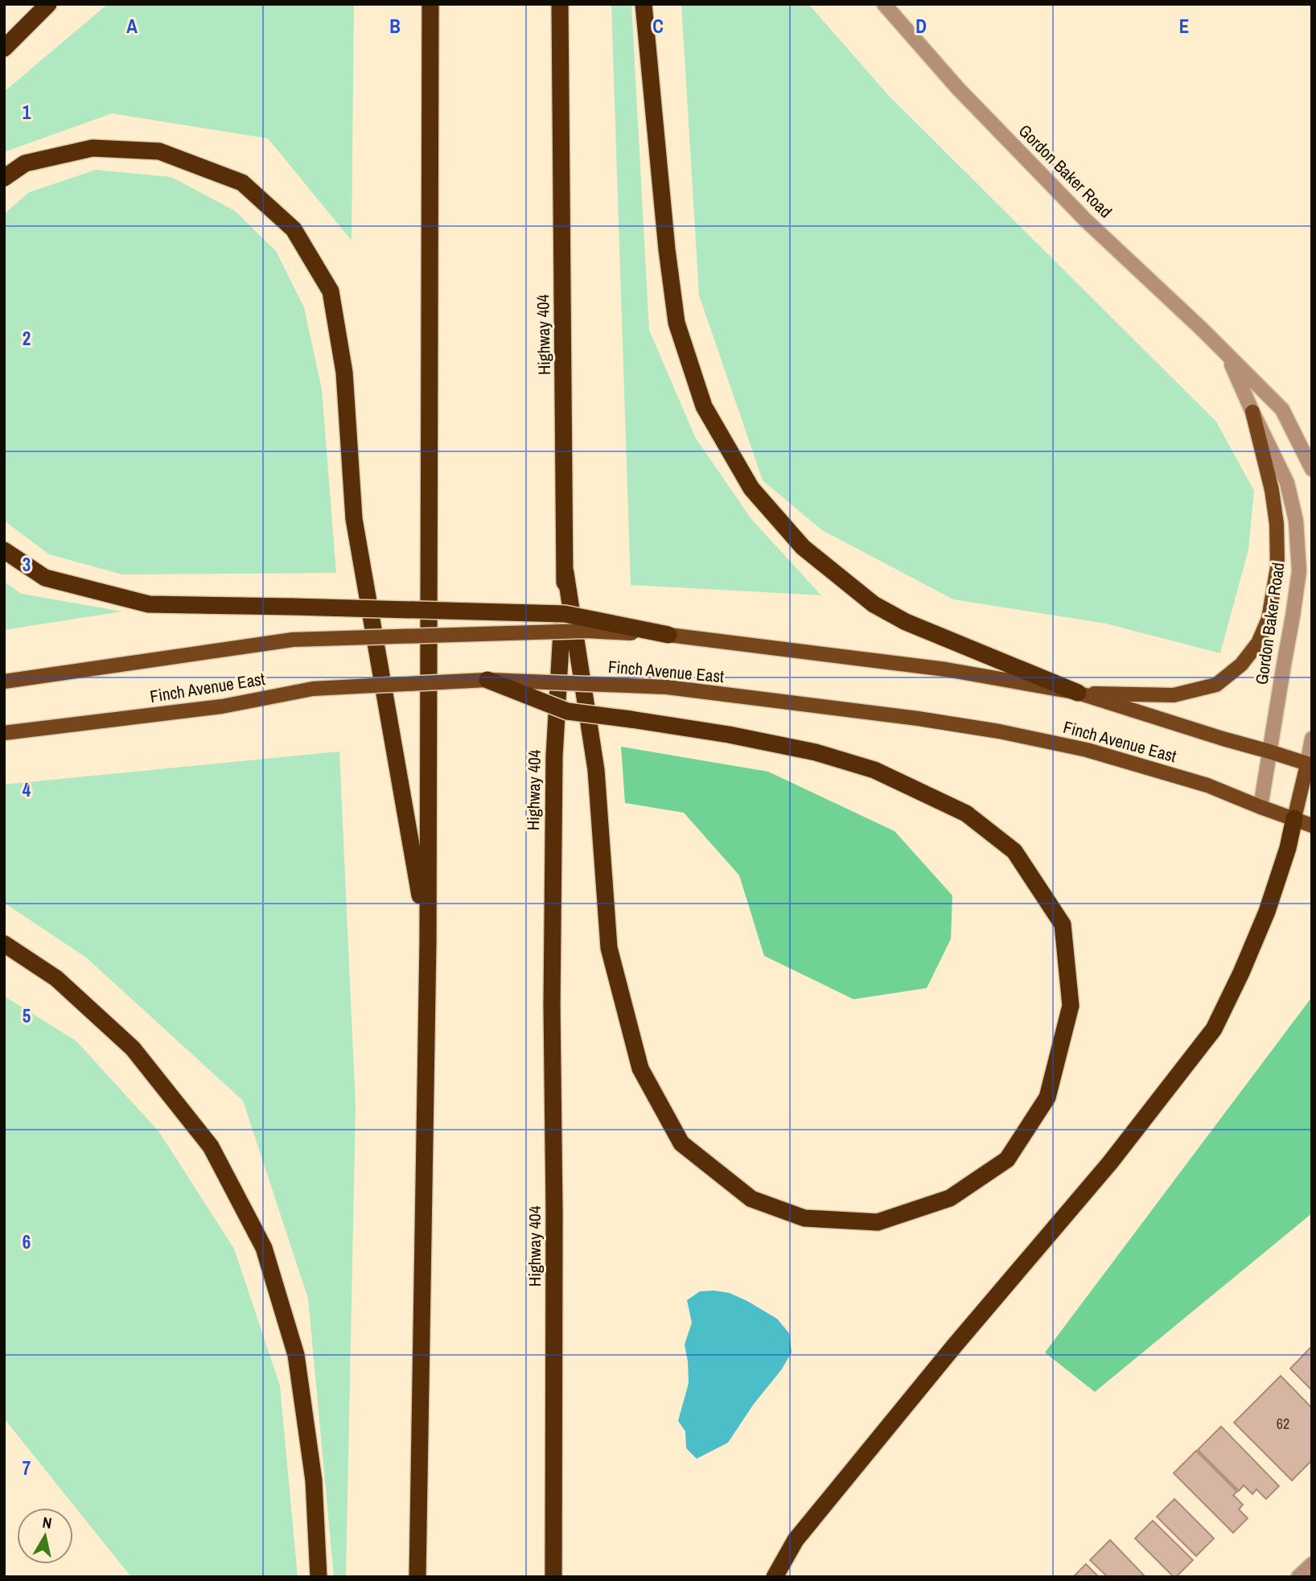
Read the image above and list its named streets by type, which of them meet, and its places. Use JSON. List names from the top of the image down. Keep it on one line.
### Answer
{"streets":{"highway":["Highway 404"],"main road":["Finch Avenue East"],"street":["Gordon Baker Road"]},"crossings":[["Gordon Baker Road","Finch Avenue East"]],"house_numbers":["62"],"north":"top","grid":{"columns":["A","B","C","D","E"],"rows":["1","2","3","4","5","6","7"]}}
